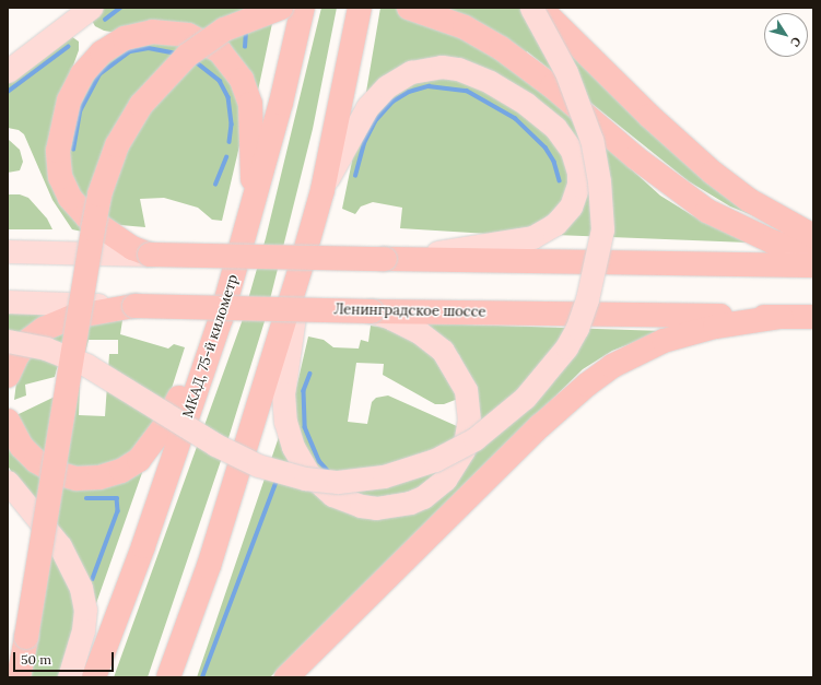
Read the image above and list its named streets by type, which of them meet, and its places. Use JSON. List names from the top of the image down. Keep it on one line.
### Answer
{"streets":{"highway":["Ленинградское шоссе","МКАД, 75-й километр"]},"scale_bar":"50 m","north":"bottom right"}
